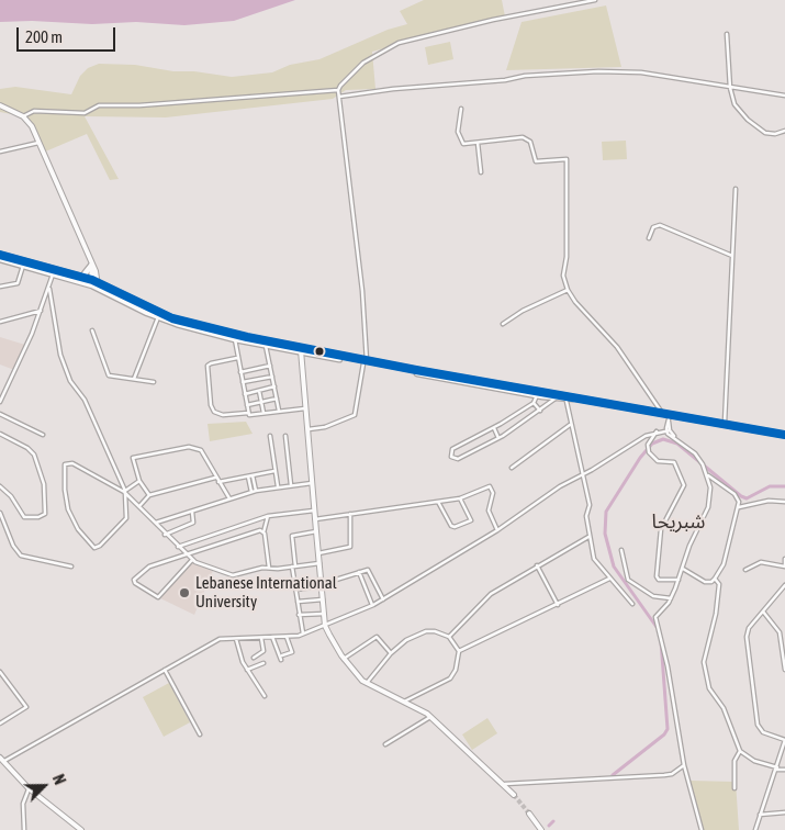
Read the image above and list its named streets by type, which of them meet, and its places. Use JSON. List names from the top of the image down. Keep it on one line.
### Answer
{"districts":["شبريحا"],"places":["Lebanese International University"],"scale_bar":"200 m","north":"top right"}
